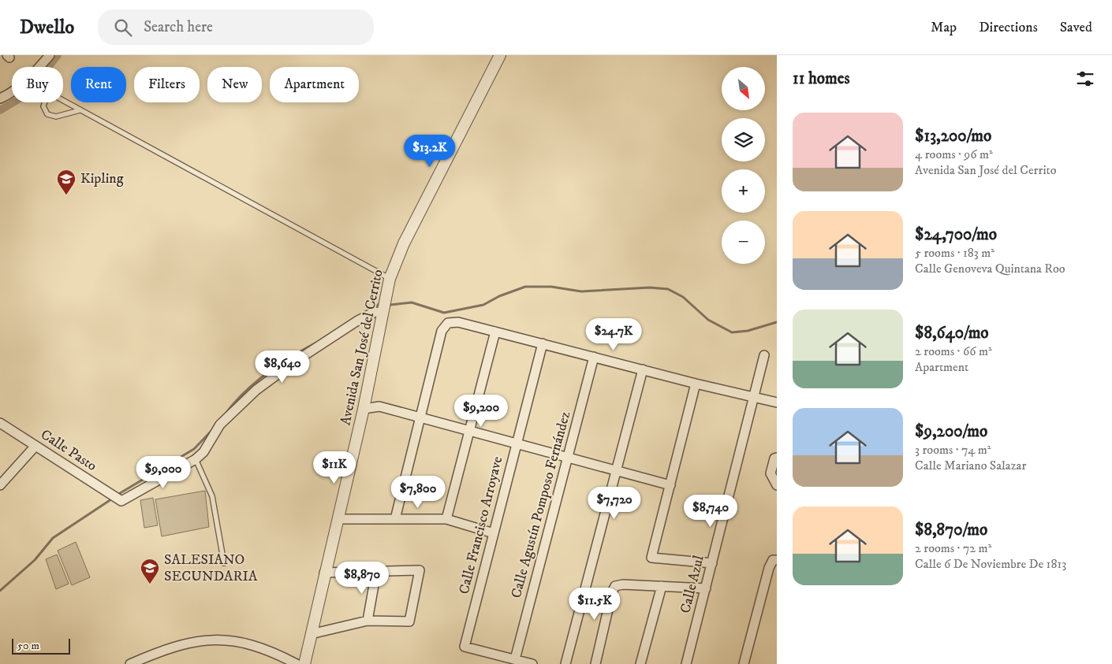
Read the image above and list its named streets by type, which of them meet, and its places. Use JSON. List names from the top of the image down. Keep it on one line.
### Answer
{"streets":{"street":["Avenida San José del Cerrito","Calle Pasto","Calle Agustín Pomposo Fernández","Calle Francisco Arroyave","Calle Azul"]},"crossings":[["Calle Agustín Pomposo Fernández","Calle Francisco Arroyave"]],"places":{"school or university":["Kipling","SALESIANO SECUNDARIA"]},"scale_bar":"50 m","north":"bottom right","page":{"header":"Dwello","search":"Search here","nav":["Map","Directions","Saved"],"heading":"11 homes","map_buttons":["+","−"],"chip":["Buy","Rent","Filters","New","Apartment"],"list":[{"name":"$13,200/mo","note":"4 rooms · 96 m² · Avenida San José del Cerrito"},{"name":"$24,700/mo","note":"5 rooms · 183 m² · Calle Genoveva Quintana Roo"},{"name":"$8,640/mo","note":"2 rooms · 66 m² · Apartment"},{"name":"$9,200/mo","note":"3 rooms · 74 m² · Calle Mariano Salazar"},{"name":"$8,870/mo","note":"2 rooms · 72 m² · Calle 6 De Noviembre De 1813"}],"price":["$13.2K","$24.7K","$8,640","$9,200","$11K","$9,000","$7,800","$7,720","$8,740","$8,870","$11.5K"],"scale":"50 m"}}
